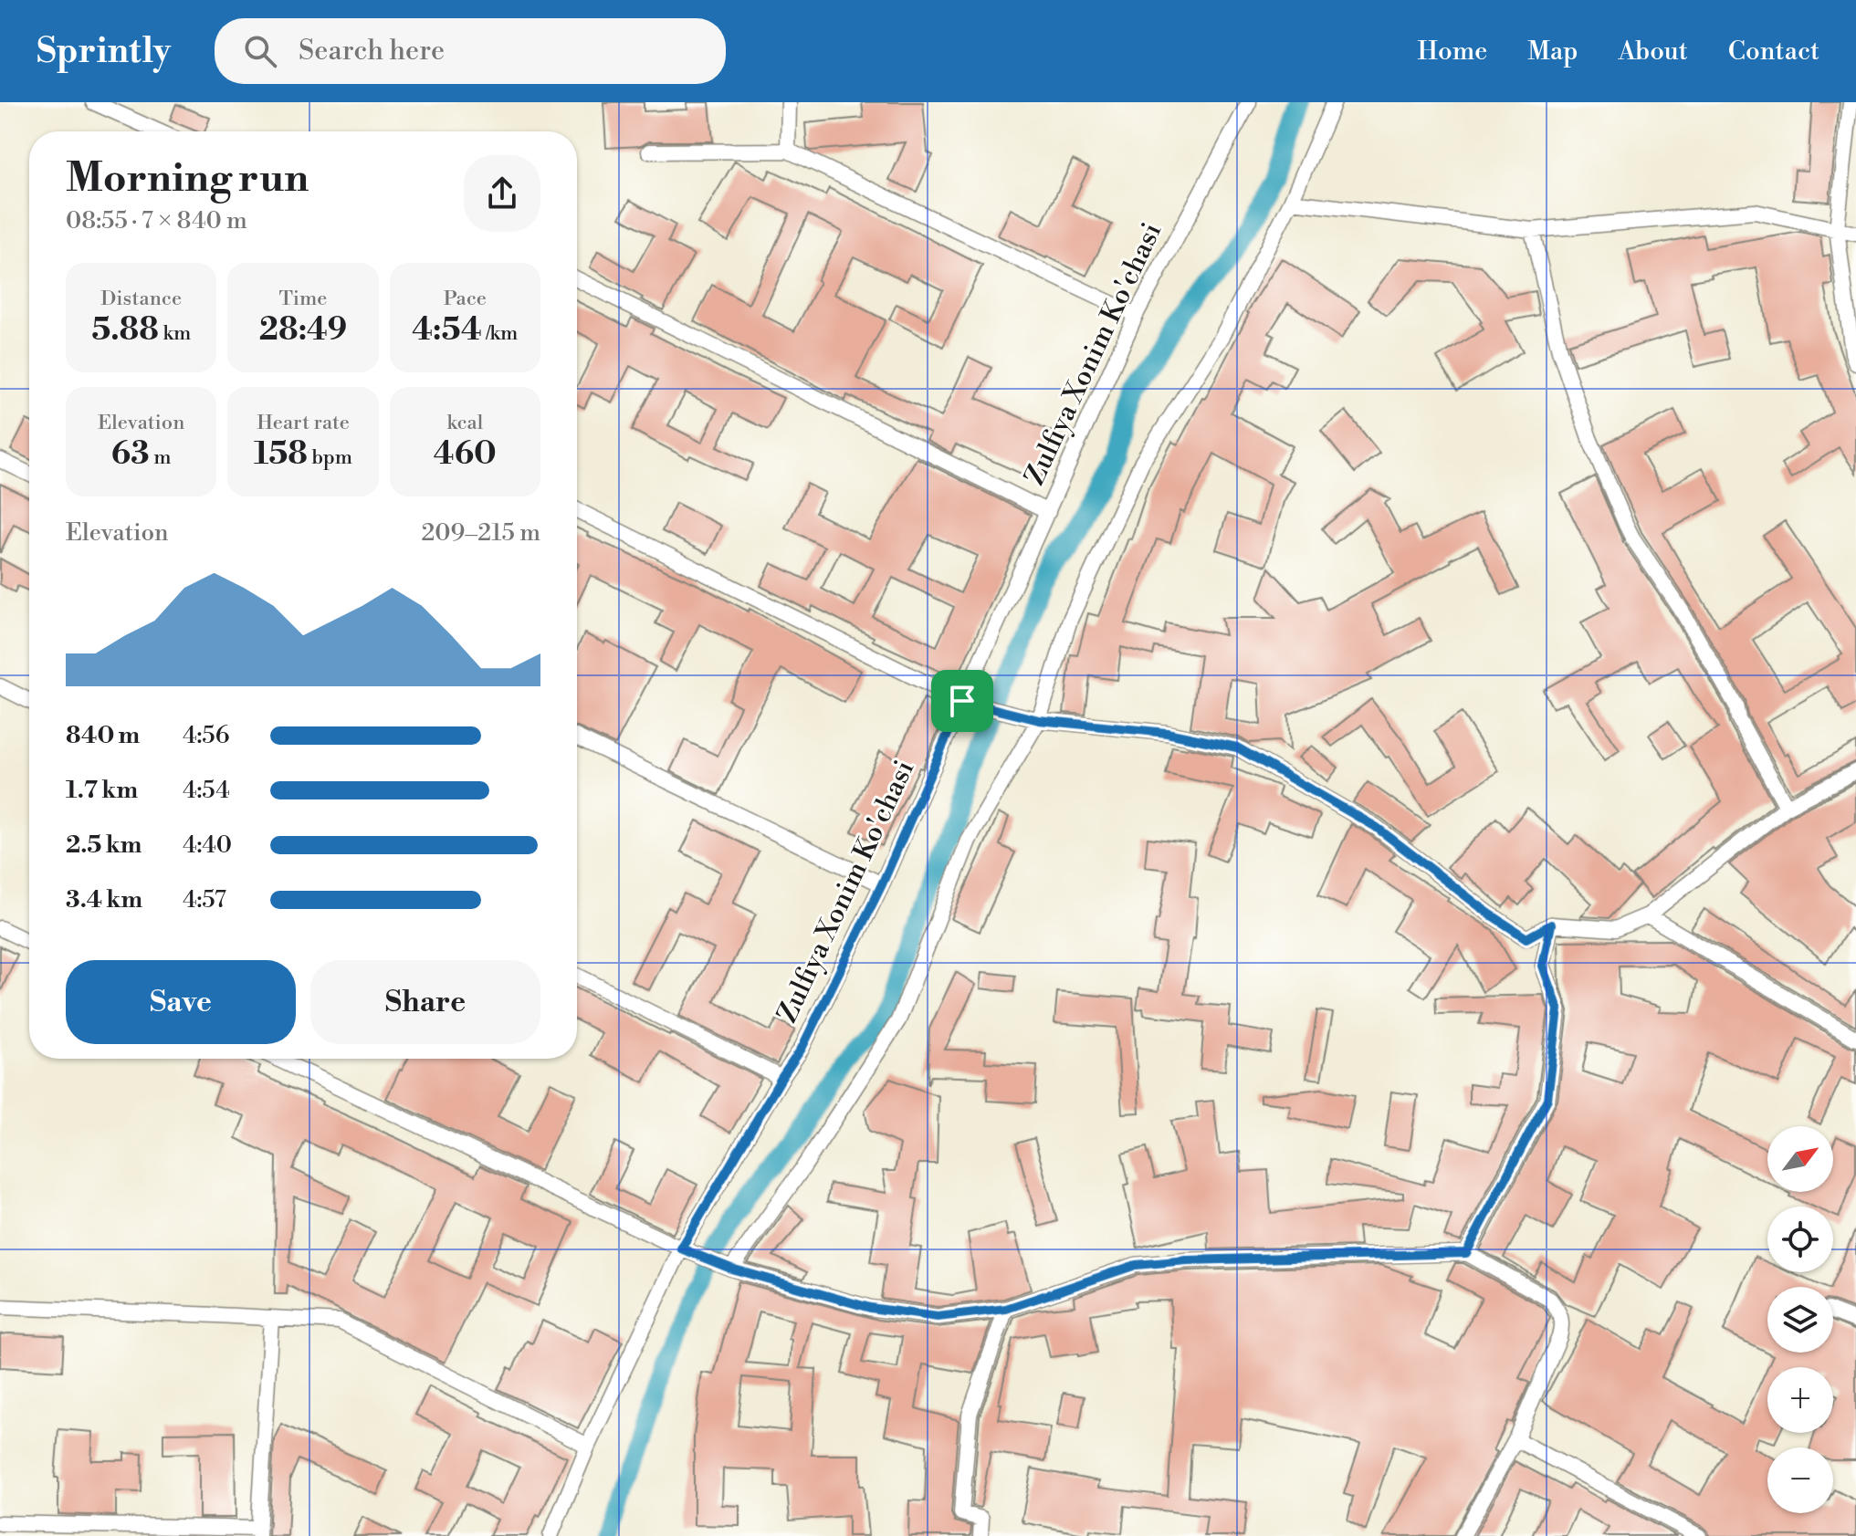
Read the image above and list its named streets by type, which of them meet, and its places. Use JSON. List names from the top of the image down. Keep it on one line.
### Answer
{"streets":{"street":["Zulfiya Xonim Ko'chasi"]},"north":"top right","page":{"header":"Sprintly","search":"Search here","nav":["Home","Map","About","Contact"],"heading":["Morning run","08:55 · 7 × 840 m"],"stats":[["Distance","5.88 km"],["Time","28:49"],["Pace","4:54 /km"],["Elevation","63 m"],["Heart rate","158 bpm"],["kcal","460"]],"chart":["Elevation","209–215 m"],"list":[{"name":"840 m","note":"4:56"},{"name":"1.7 km","note":"4:54"},{"name":"2.5 km","note":"4:40"},{"name":"3.4 km","note":"4:57"}],"buttons":["Save","Share"],"map_buttons":["+","−"]}}
